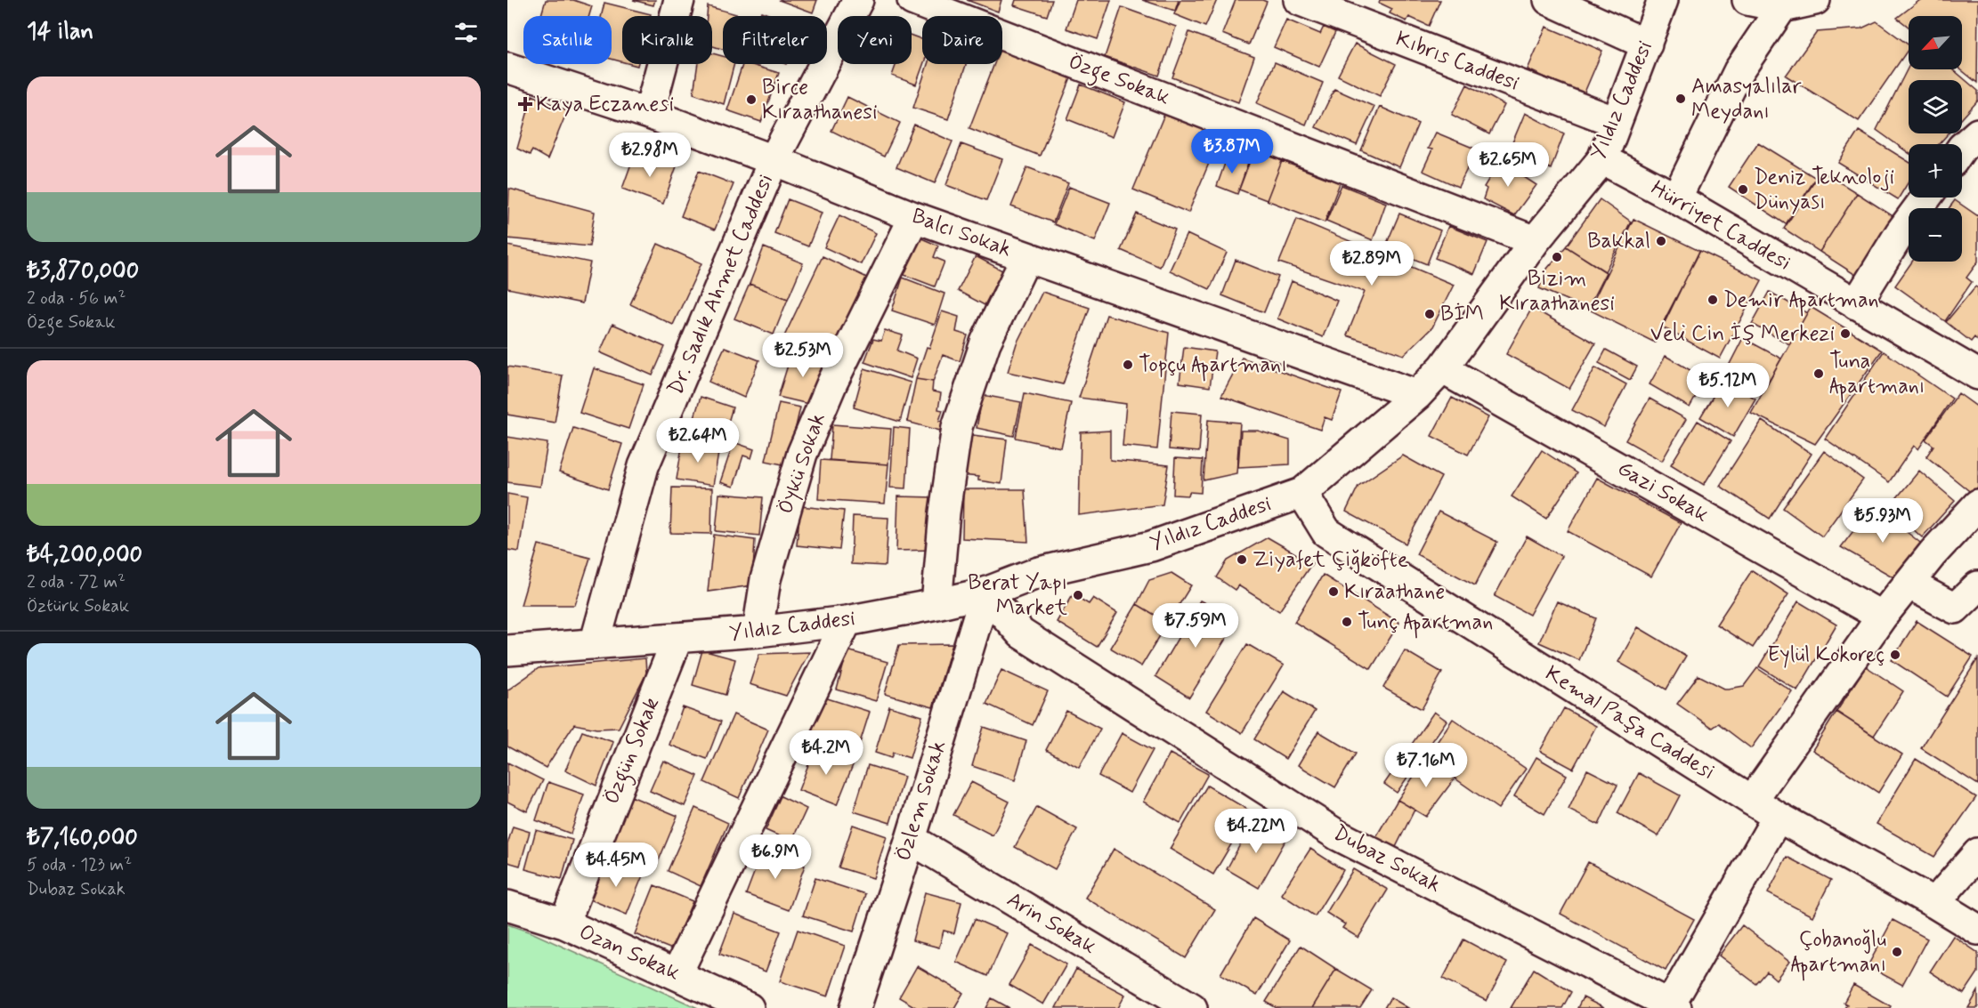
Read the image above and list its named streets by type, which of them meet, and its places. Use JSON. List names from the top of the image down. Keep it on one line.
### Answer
{"streets":{"street":["Kıbrıs Caddesi","Özge Sokak","Yıldız Caddesi","Hürriyet Caddesi","Balcı Sokak","Dr. Sadık Ahmet Caddesi","Öykü Sokak","Gazi Sokak","Kemal Paşa Caddesi","Özgün Sokak","Özlem Sokak","Dubaz Sokak","Arin Sokak","Ozan Sokak"]},"crossings":[["Kıbrıs Caddesi","Yıldız Caddesi"],["Özge Sokak","Yıldız Caddesi"],["Yıldız Caddesi","Hürriyet Caddesi"],["Yıldız Caddesi","Balcı Sokak"],["Yıldız Caddesi","Dr. Sadık Ahmet Caddesi"],["Yıldız Caddesi","Öykü Sokak"],["Yıldız Caddesi","Gazi Sokak"],["Yıldız Caddesi","Kemal Paşa Caddesi"],["Yıldız Caddesi","Özgün Sokak"],["Yıldız Caddesi","Özlem Sokak"],["Yıldız Caddesi","Dubaz Sokak"],["Balcı Sokak","Dr. Sadık Ahmet Caddesi"],["Balcı Sokak","Öykü Sokak"],["Özgün Sokak","Ozan Sokak"],["Özlem Sokak","Dubaz Sokak"],["Özlem Sokak","Arin Sokak"]],"places":{"other":["Amasyalılar Meydanı","Birce Kıraathanesi","Deniz Teknoloji Dünyası","Bakkal","Bizim Kıraathanesi","Demir Apartman","BİM","Veli Cin İş Merkezi","Topçu Apartmanı","Tuna Apartmanı","Ziyafet Çiğköfte","Kıraathane","Berat Yapı Market","Tunç Apartman","Eylül Kokoreç","Çobanoğlu Apartmanı"],"health":["Kaya Eczanesi"]},"north":"bottom left","page":{"heading":"14 ilan","map_buttons":["+","−"],"chip":["Satılık","Kiralık","Filtreler","Yeni","Daire"],"list":[{"name":"₺3,870,000","note":"2 oda · 56 m² · Özge Sokak"},{"name":"₺4,200,000","note":"2 oda · 72 m² · Öztürk Sokak"},{"name":"₺7,160,000","note":"5 oda · 123 m² · Dubaz Sokak"}],"price":["₺3.87M","₺2.98M","₺2.65M","₺2.89M","₺2.53M","₺5.12M","₺2.64M","₺5.93M","₺7.59M","₺4.2M","₺7.16M","₺4.22M","₺6.9M","₺4.45M"]}}
